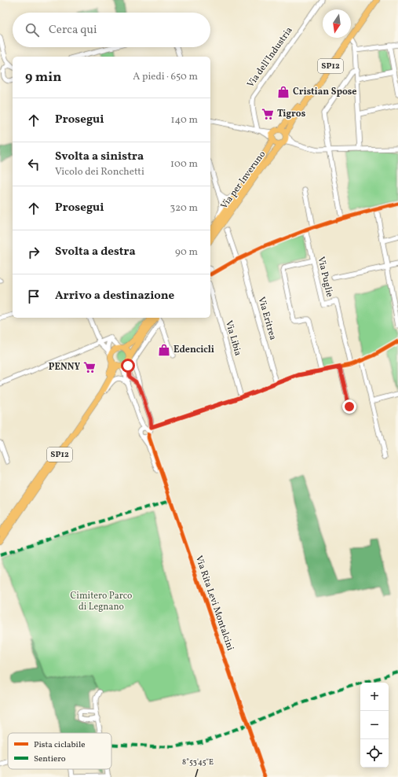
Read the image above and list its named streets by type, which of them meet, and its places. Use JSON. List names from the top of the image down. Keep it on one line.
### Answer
{"streets":{"main road":["SP12","Via per Inveruno"],"street":["Via dell'Industria","Via Puglie","Via Eritrea","Via Libia","Via Rita Levi Montalcini"]},"crossings":[["SP12","Via per Inveruno"],["SP12","Via Rita Levi Montalcini"]],"parks":["Cimitero Parco di Legnano"],"places":{"shop":["Cristian Spose","Edencicli"],"supermarket":["Tigros","PENNY"]},"legend":["Pista ciclabile","Sentiero"],"north":"bottom","page":{"search":"Cerca qui","heading":["9 min","A piedi · 650 m"],"list":[["Prosegui","140 m"],["Svolta a sinistra","Vicolo dei Ronchetti","100 m"],["Prosegui","320 m"],["Svolta a destra","90 m"],"Arrivo a destinazione"],"map_buttons":["+","−"]},"coordinates":["8°53'45\"E"]}
